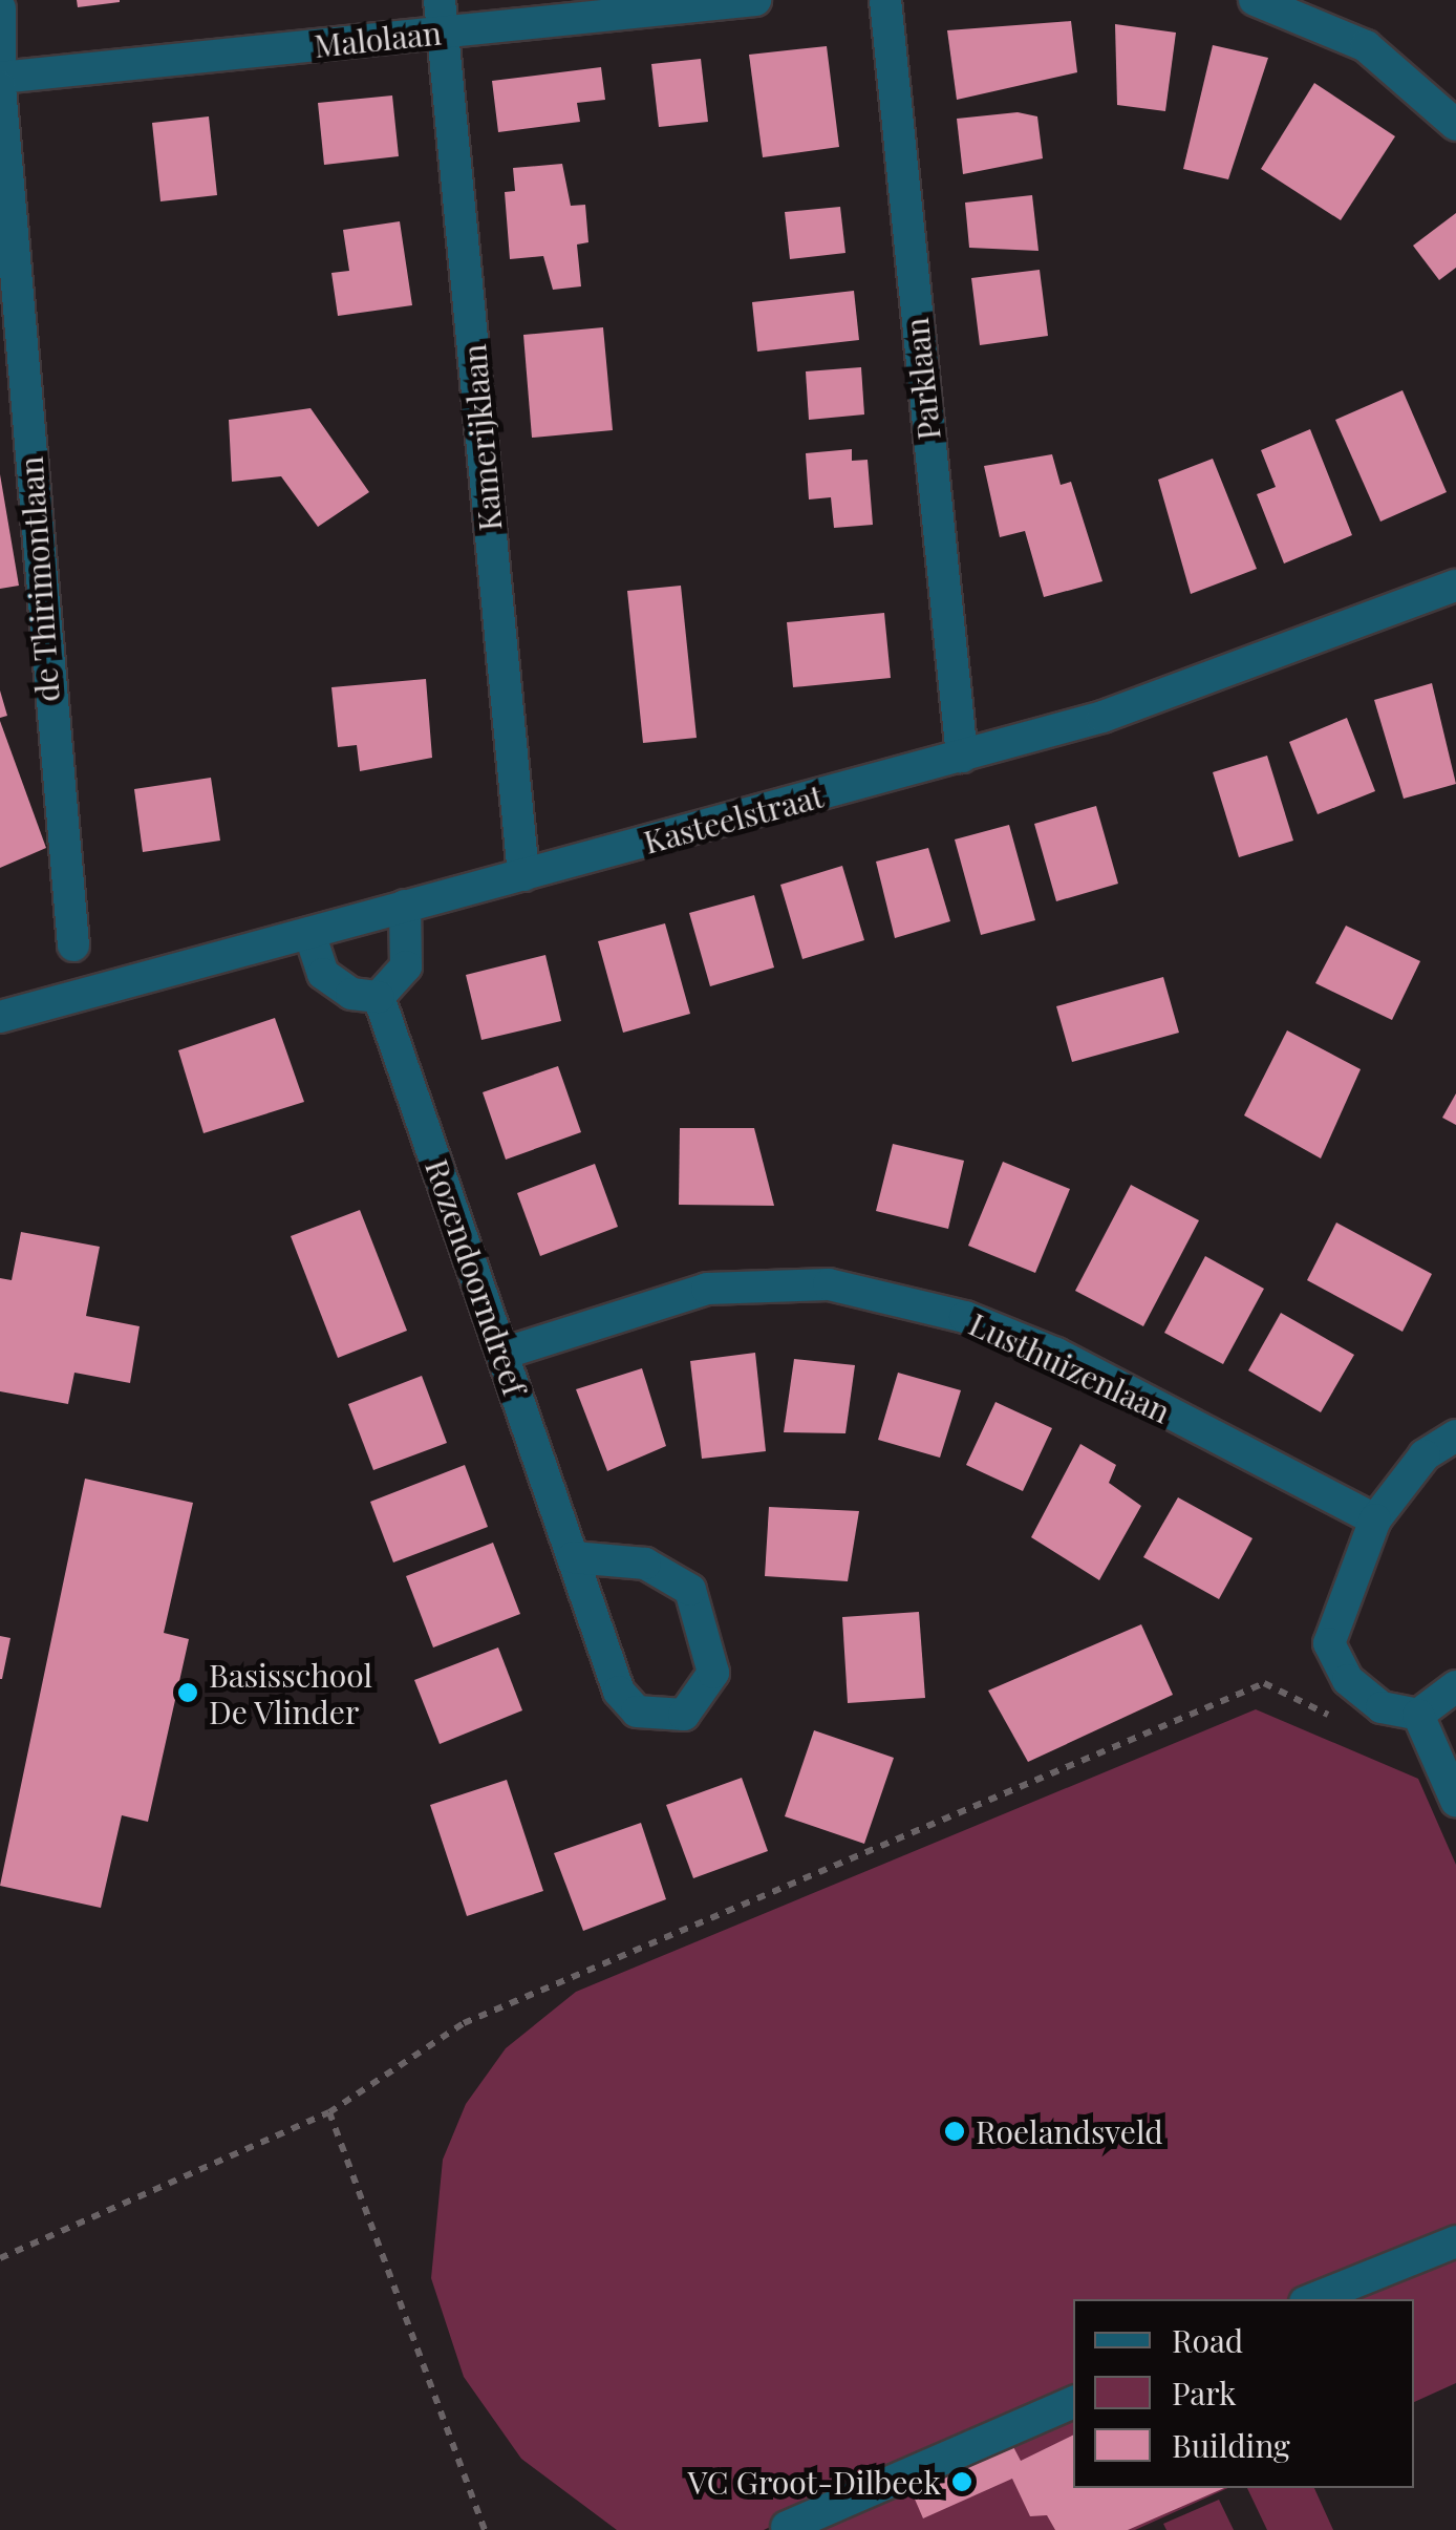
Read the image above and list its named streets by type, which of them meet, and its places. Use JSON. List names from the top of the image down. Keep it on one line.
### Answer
{"streets":{"street":["Malolaan","Parklaan","Kamerijklaan","de Thirimontlaan","Kasteelstraat","Rozendoorndreef","Lusthuizenlaan"]},"crossings":[["Malolaan","Kamerijklaan"],["Parklaan","Kasteelstraat"],["Kamerijklaan","Kasteelstraat"],["Rozendoorndreef","Lusthuizenlaan"]],"places":["Basisschool De Vlinder","Roelandsveld","VC Groot-Dilbeek"],"legend":["Road","Park","Building"]}
